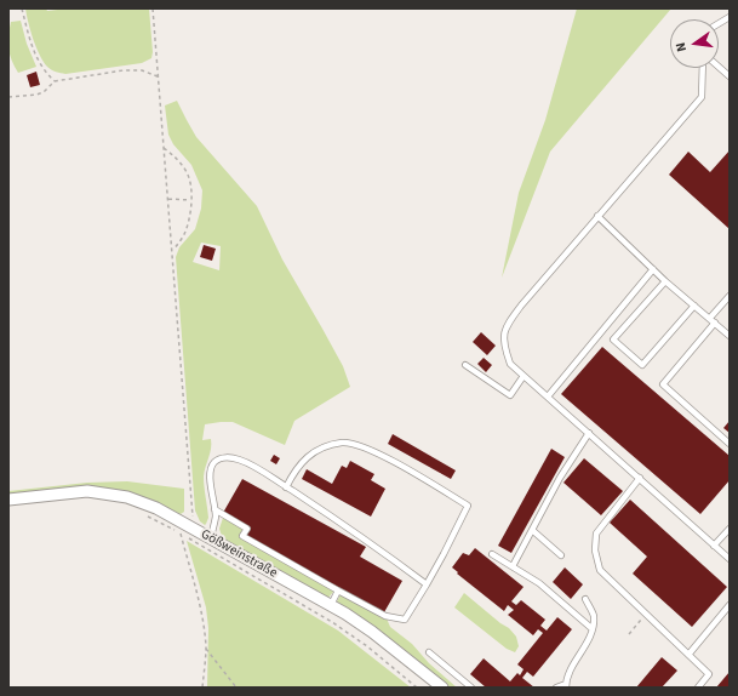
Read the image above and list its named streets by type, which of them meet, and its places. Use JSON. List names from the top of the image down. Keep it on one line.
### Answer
{"streets":{"street":["Gößweinstraße"]},"north":"left"}
